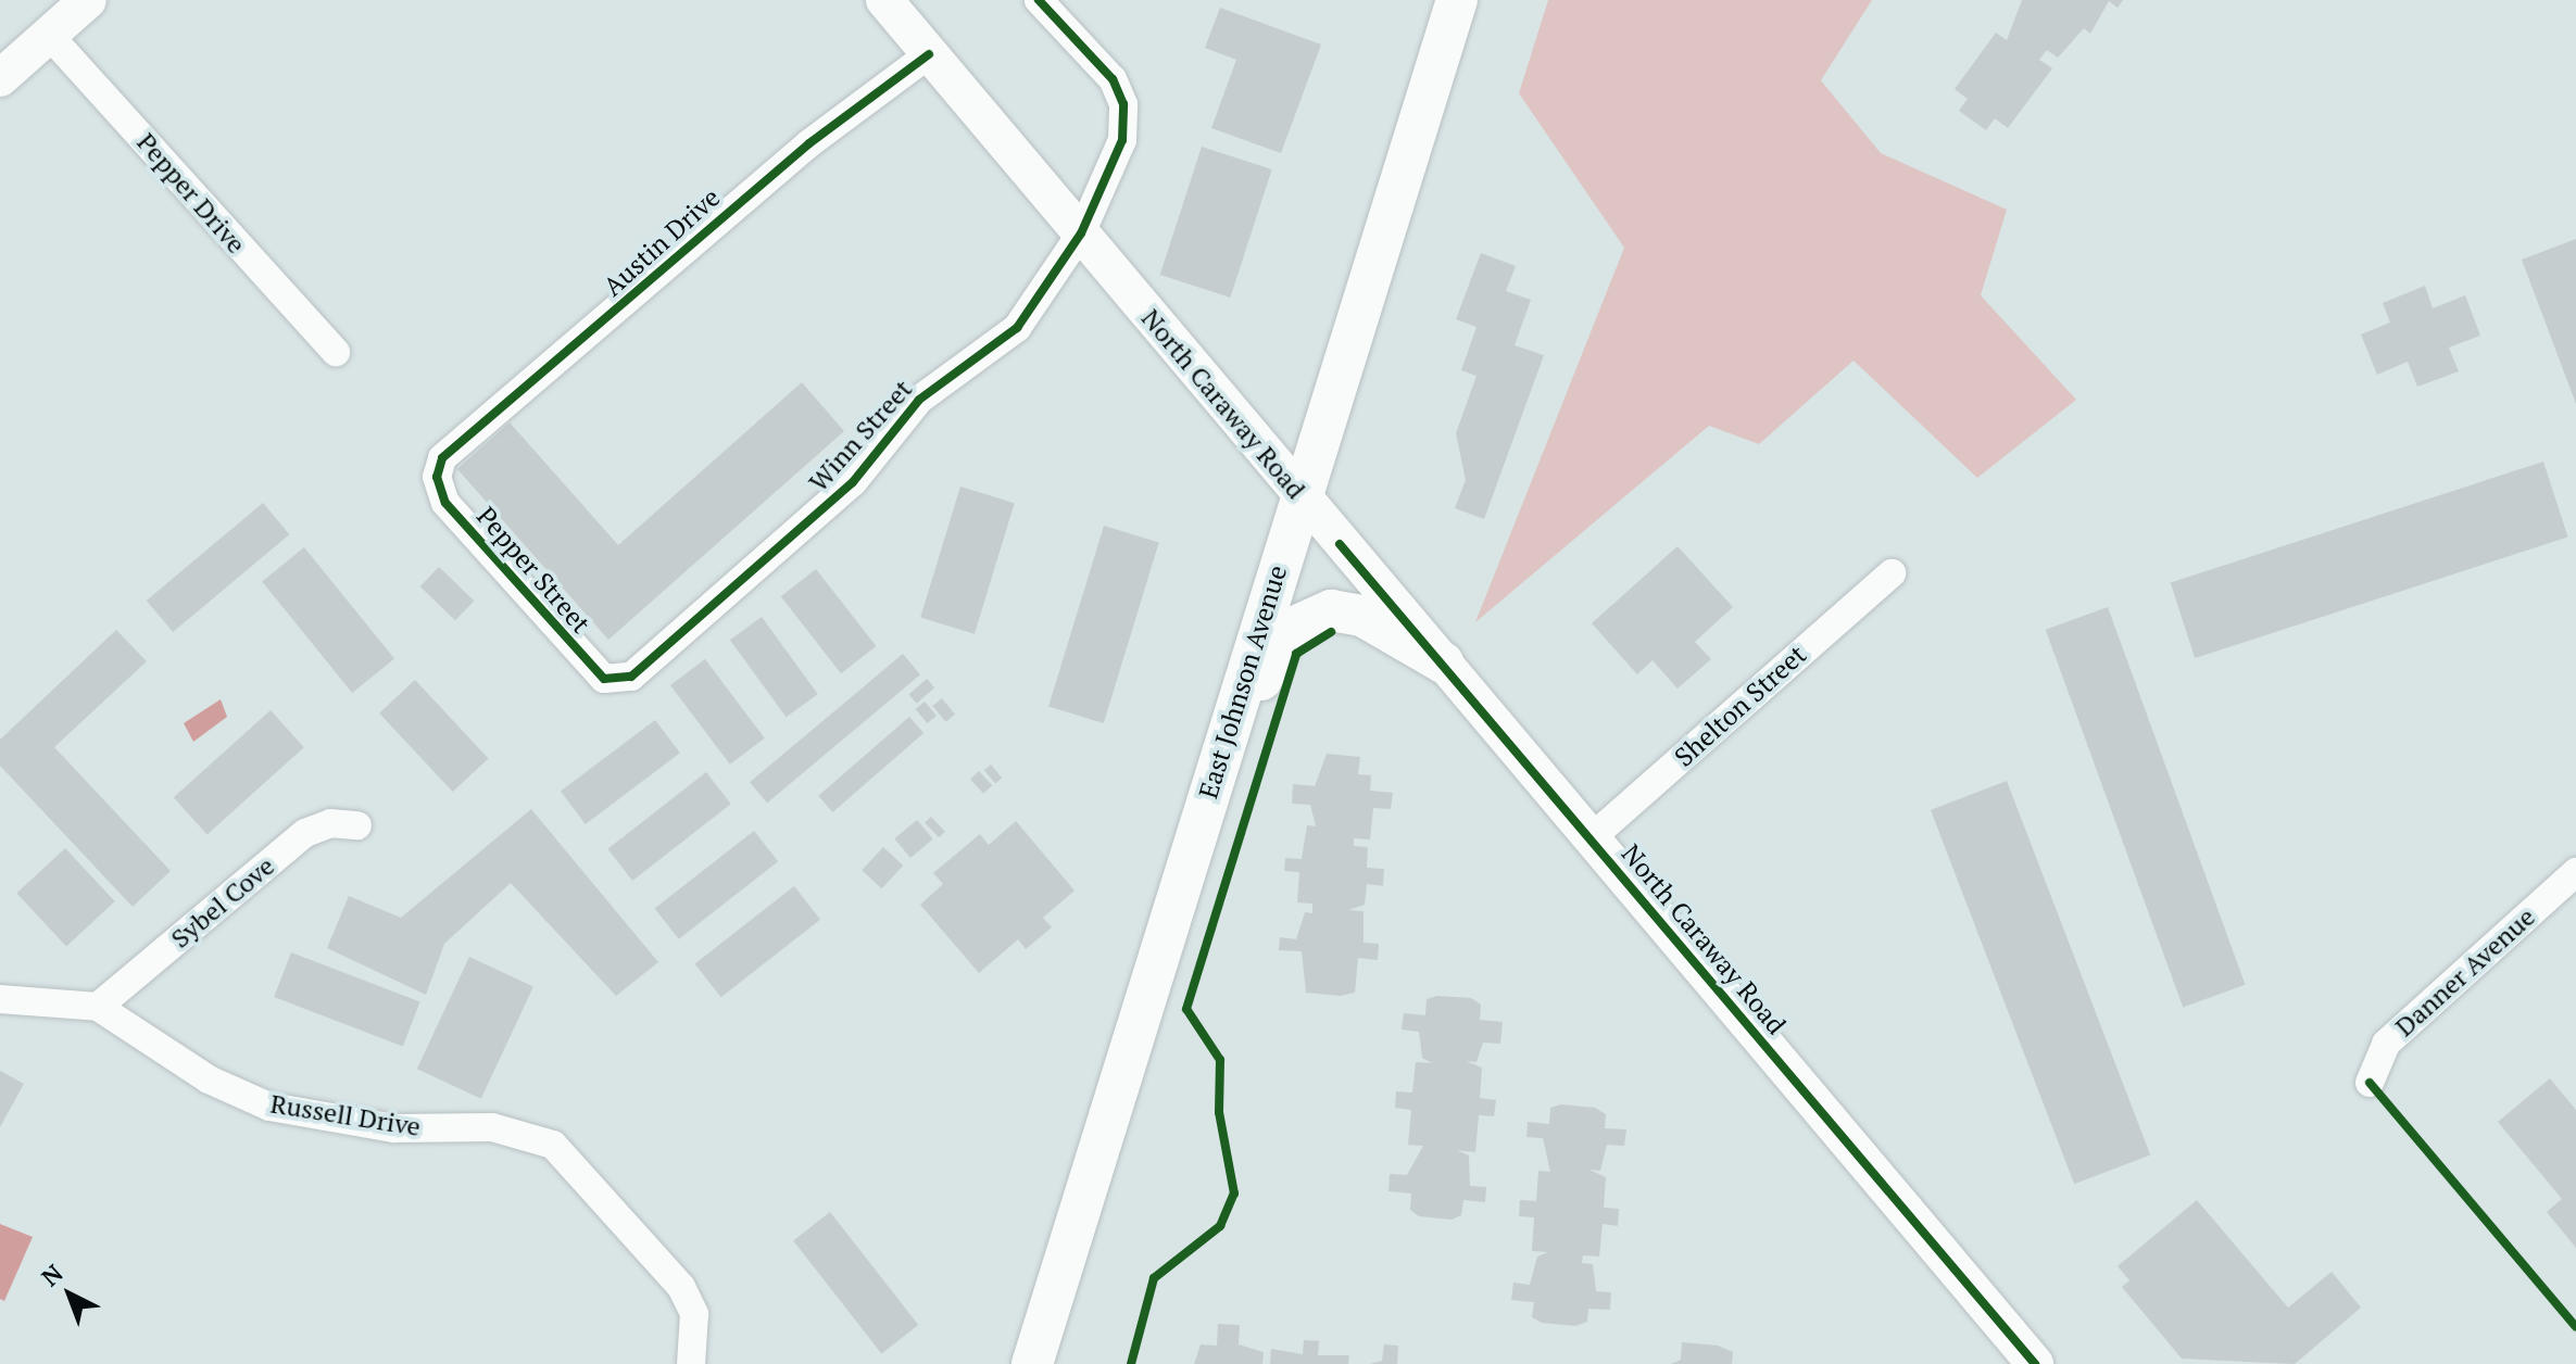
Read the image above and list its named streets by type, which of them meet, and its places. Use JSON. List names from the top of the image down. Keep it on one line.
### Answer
{"streets":{"main road":["East Johnson Avenue"],"street":["Pepper Drive","Austin Drive","North Caraway Road","Winn Street","Pepper Street","Shelton Street","Sybel Cove","Danner Avenue","Russell Drive"]},"crossings":[["Austin Drive","North Caraway Road"],["Austin Drive","Pepper Street"],["North Caraway Road","Winn Street"],["North Caraway Road","East Johnson Avenue"],["North Caraway Road","Shelton Street"],["Winn Street","Pepper Street"],["Sybel Cove","Russell Drive"]],"north":"top left"}
